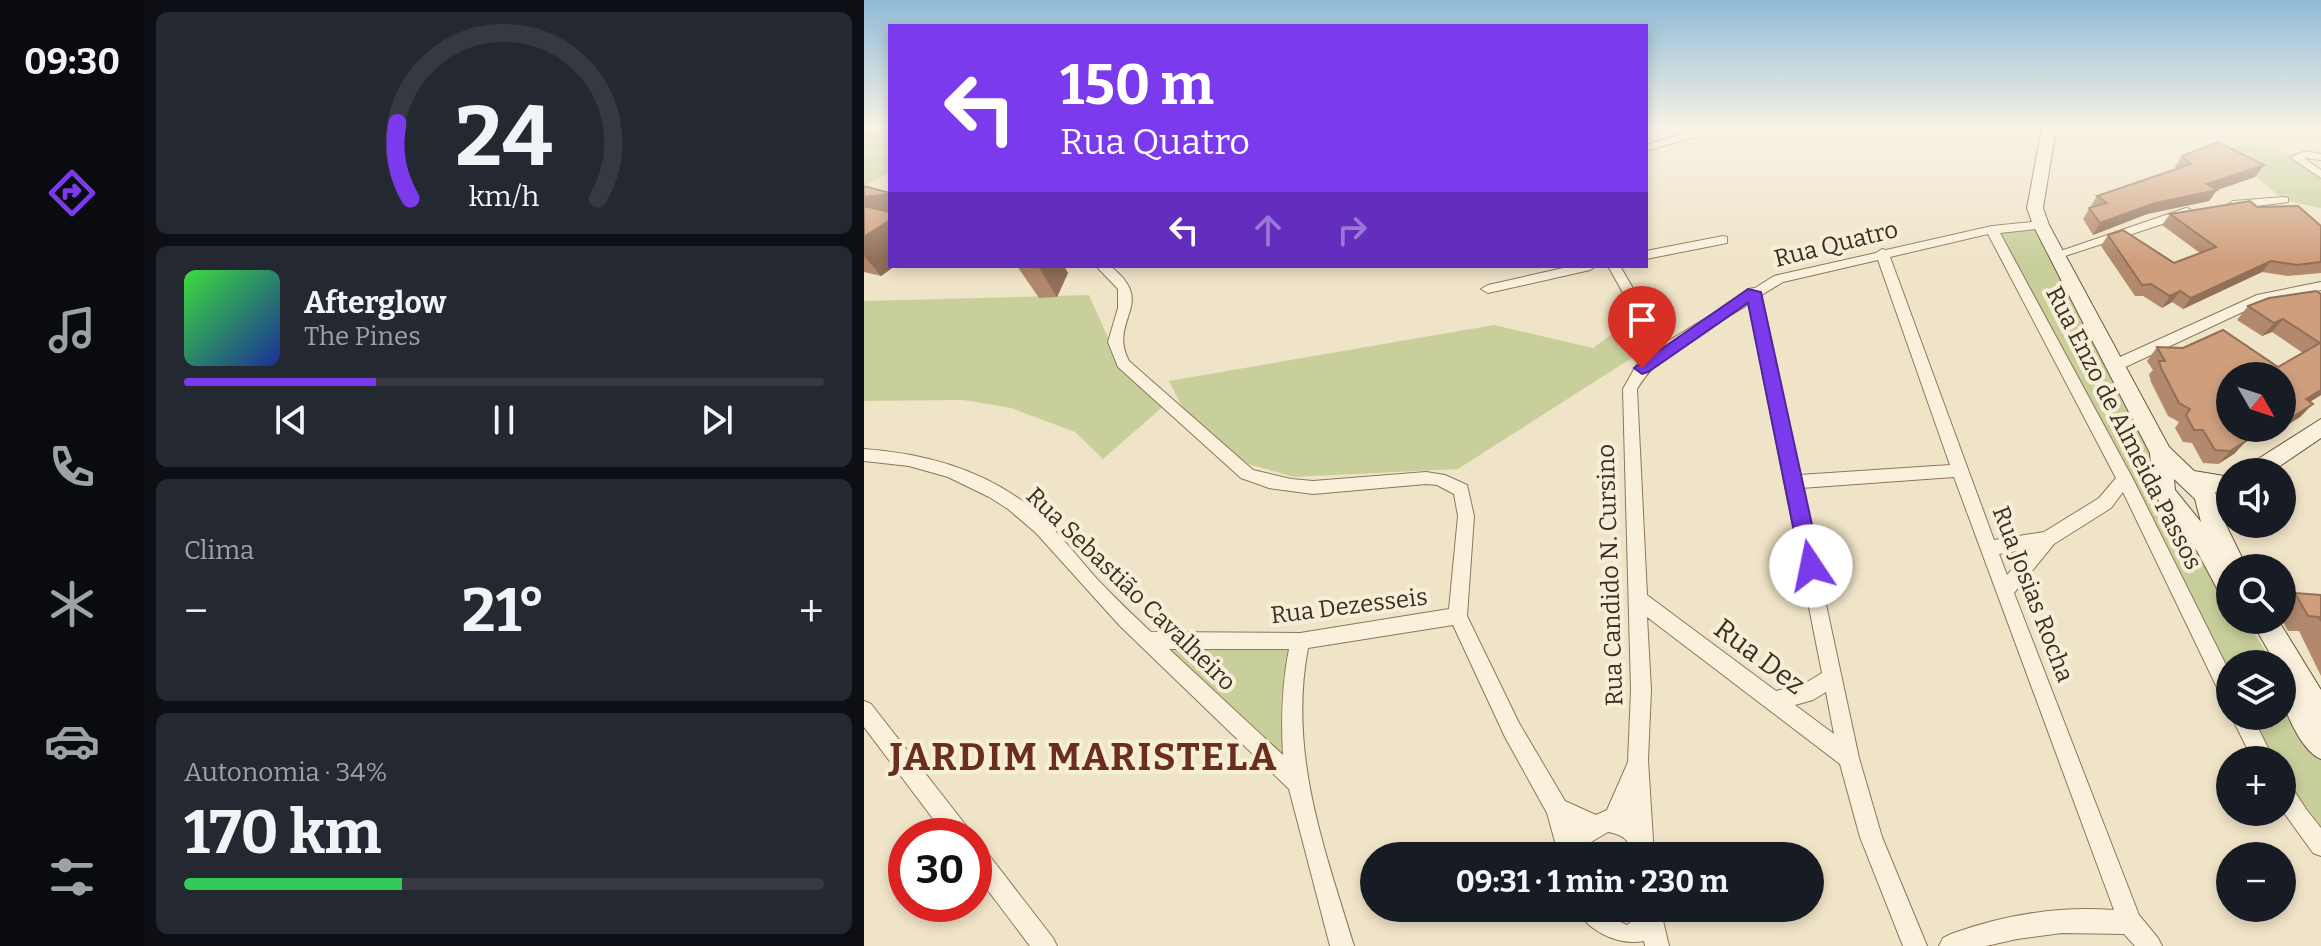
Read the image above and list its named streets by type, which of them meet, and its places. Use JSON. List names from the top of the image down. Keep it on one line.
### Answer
{"streets":{"street":["Rua Quatro","Rua Enzo de Almeida Passos","Rua Candido N. Cursino","Rua Sebastião Cavalheiro","Rua Josias Rocha","Rua Dezesseis","Rua Dez"]},"crossings":[["Rua Quatro","Rua Enzo de Almeida Passos"],["Rua Quatro","Rua Candido N. Cursino"],["Rua Quatro","Rua Josias Rocha"],["Rua Candido N. Cursino","Rua Dez"],["Rua Sebastião Cavalheiro","Rua Dezesseis"]],"districts":["JARDIM MARISTELA"],"north":"bottom right","page":{"tabs":"09:30","turn":["150 m","Rua Quatro"],"song":["Afterglow","The Pines"],"map_buttons":["+","−"],"tile":["Clima",["Autonomia · 34%","170 km"]],"heat":["−","21°","+"],"limit":"30","trip":"09:31 · 1 min · 230 m","gauge":["24","km/h"]}}
